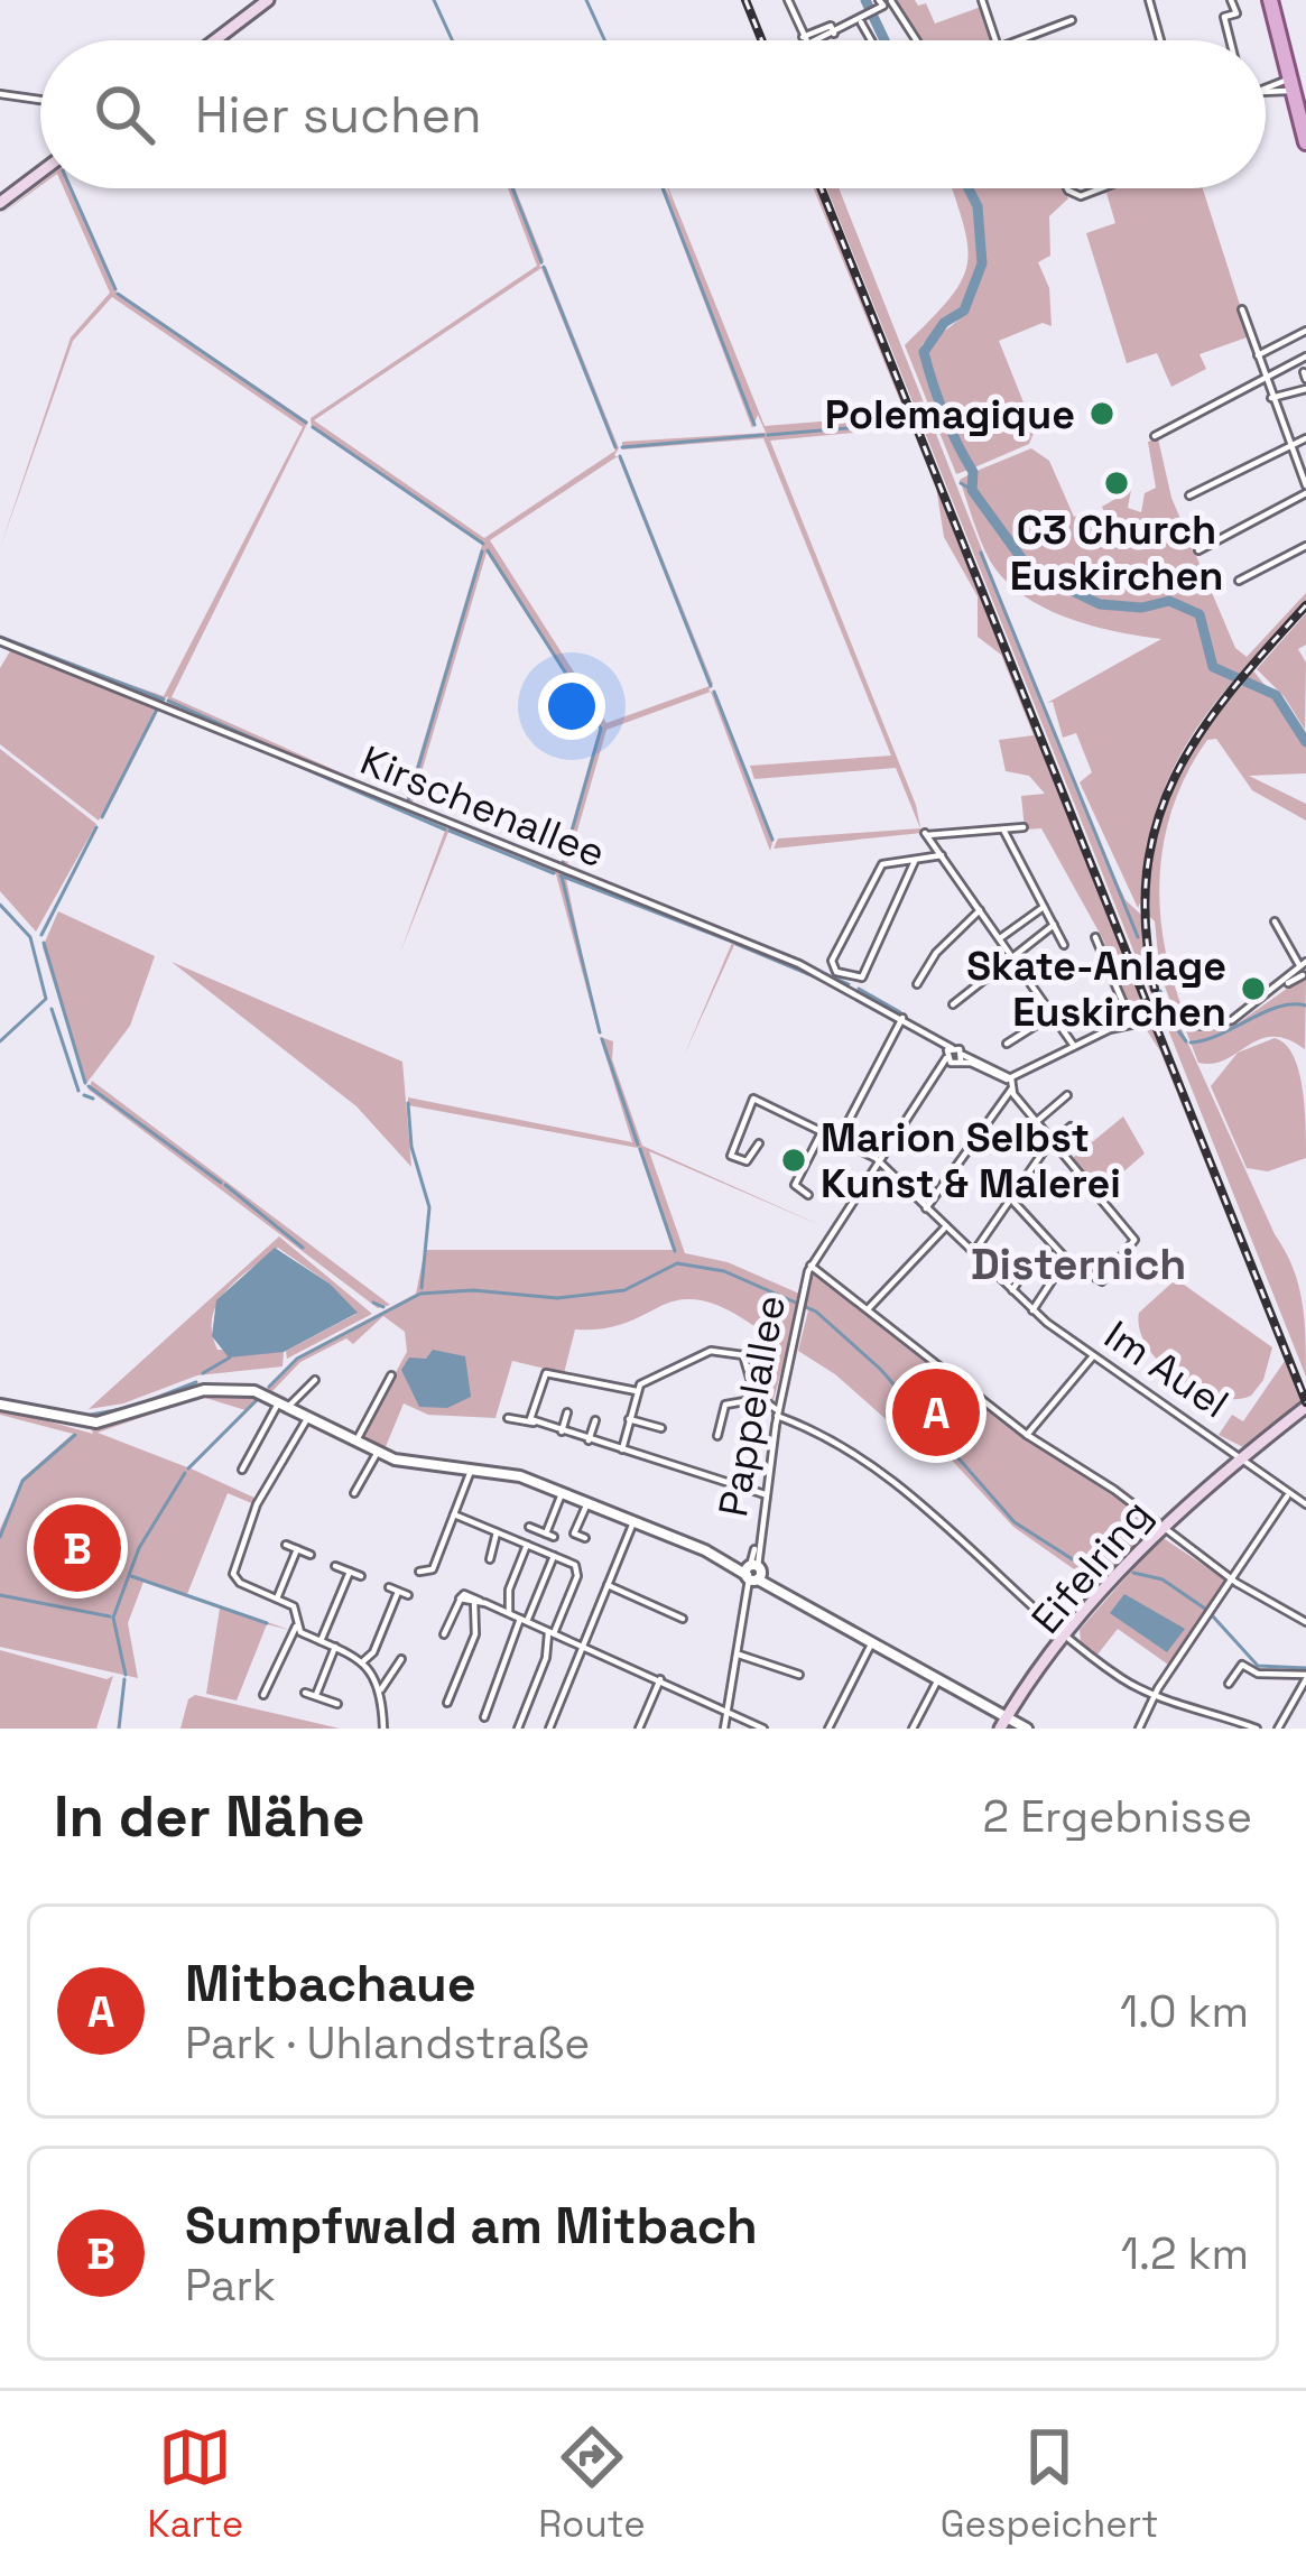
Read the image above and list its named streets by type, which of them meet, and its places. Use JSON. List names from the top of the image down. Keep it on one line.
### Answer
{"streets":{"main road":["Eifelring"],"street":["Kirschenallee","Im Auel","Pappelallee"]},"crossings":[["Kirschenallee","Pappelallee"],["Im Auel","Pappelallee"],["Im Auel","Eifelring"]],"districts":["Disternich"],"places":["Polemagique","C3 Church Euskirchen","Skate-Anlage Euskirchen","Marion Selbst Kunst & Malerei"],"page":{"search":"Hier suchen","pins":["A","B"],"heading":["In der Nähe","2 Ergebnisse"],"list":[{"mark":"A","name":"Mitbachaue","note":"Park · Uhlandstraße","value":"1.0 km"},{"mark":"B","name":"Sumpfwald am Mitbach","note":"Park","value":"1.2 km"}],"nav":["Karte","Route","Gespeichert"]}}
